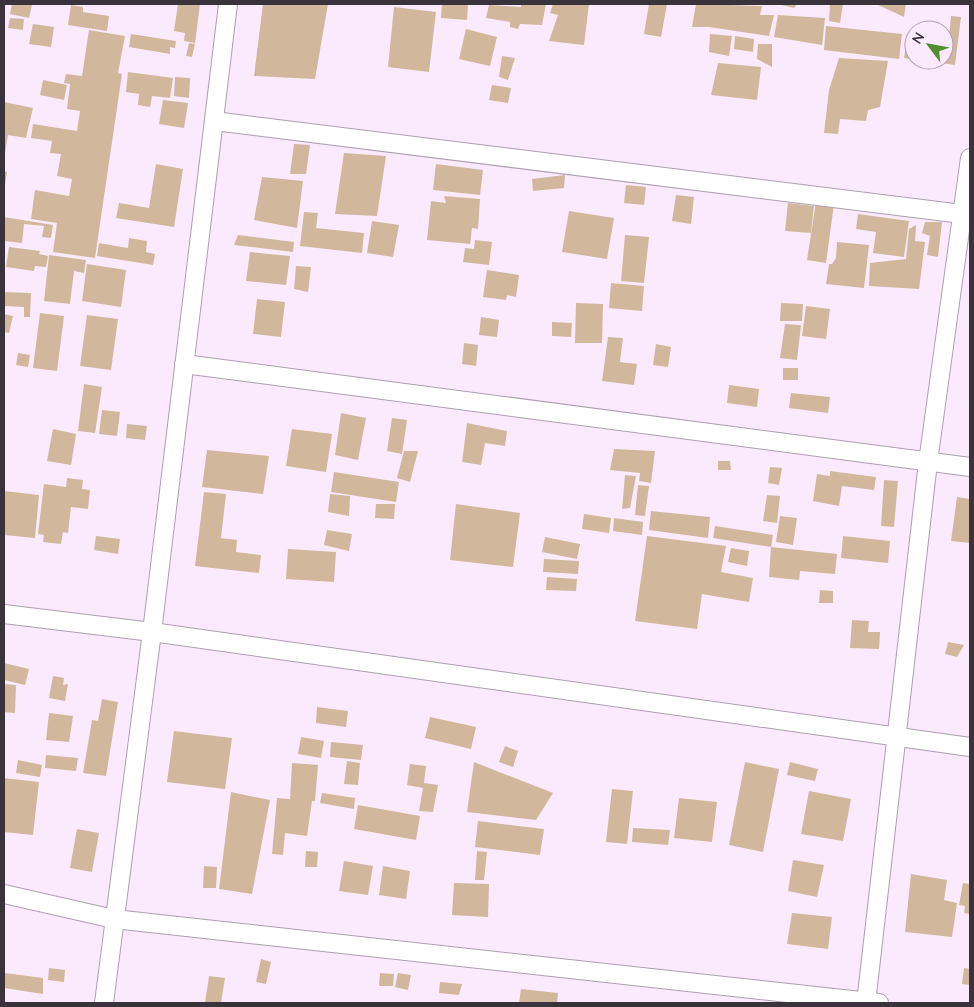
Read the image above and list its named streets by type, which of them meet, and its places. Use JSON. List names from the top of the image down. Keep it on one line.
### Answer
{"north":"top left"}
